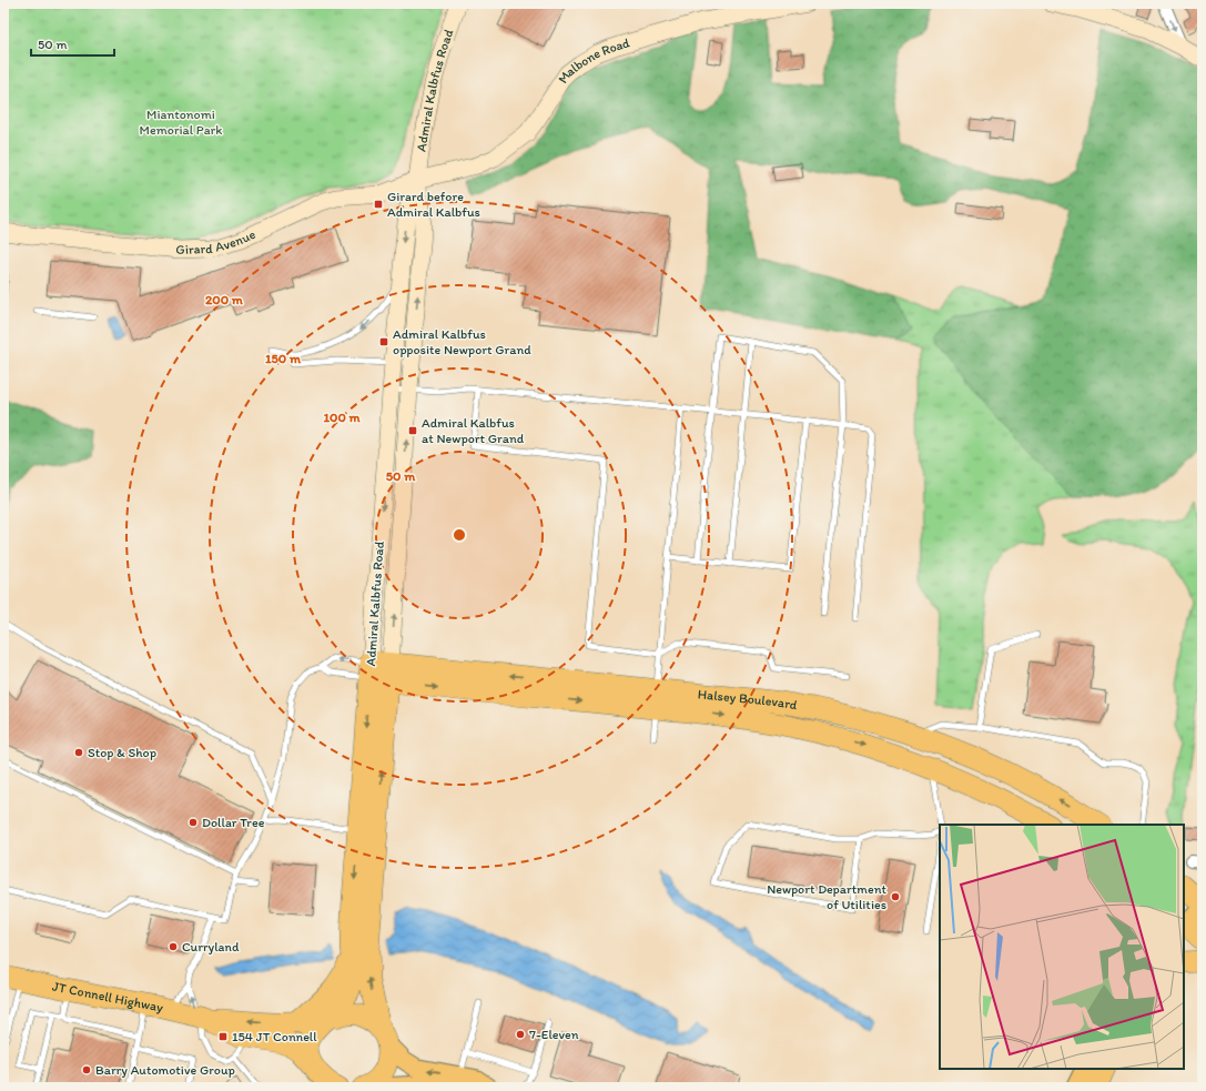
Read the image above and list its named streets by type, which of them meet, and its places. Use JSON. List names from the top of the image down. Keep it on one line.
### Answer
{"streets":{"highway":["Admiral Kalbfus Road","Halsey Boulevard","JT Connell Highway"],"main road":["Malbone Road","Girard Avenue"]},"crossings":[["Malbone Road","Admiral Kalbfus Road"],["Malbone Road","Girard Avenue"],["Admiral Kalbfus Road","Girard Avenue"],["Admiral Kalbfus Road","Halsey Boulevard"],["Admiral Kalbfus Road","JT Connell Highway"]],"parks":["Miantonomi Memorial Park"],"places":{"transit":["Girard before Admiral Kalbfus","Admiral Kalbfus opposite Newport Grand","Admiral Kalbfus at Newport Grand","154 JT Connell"],"other":["Stop & Shop","Dollar Tree","Newport Department of Utilities","Curryland","7-Eleven","Barry Automotive Group"]},"scale_bar":"50 m","rings":["200 m","150 m","100 m","50 m"]}
